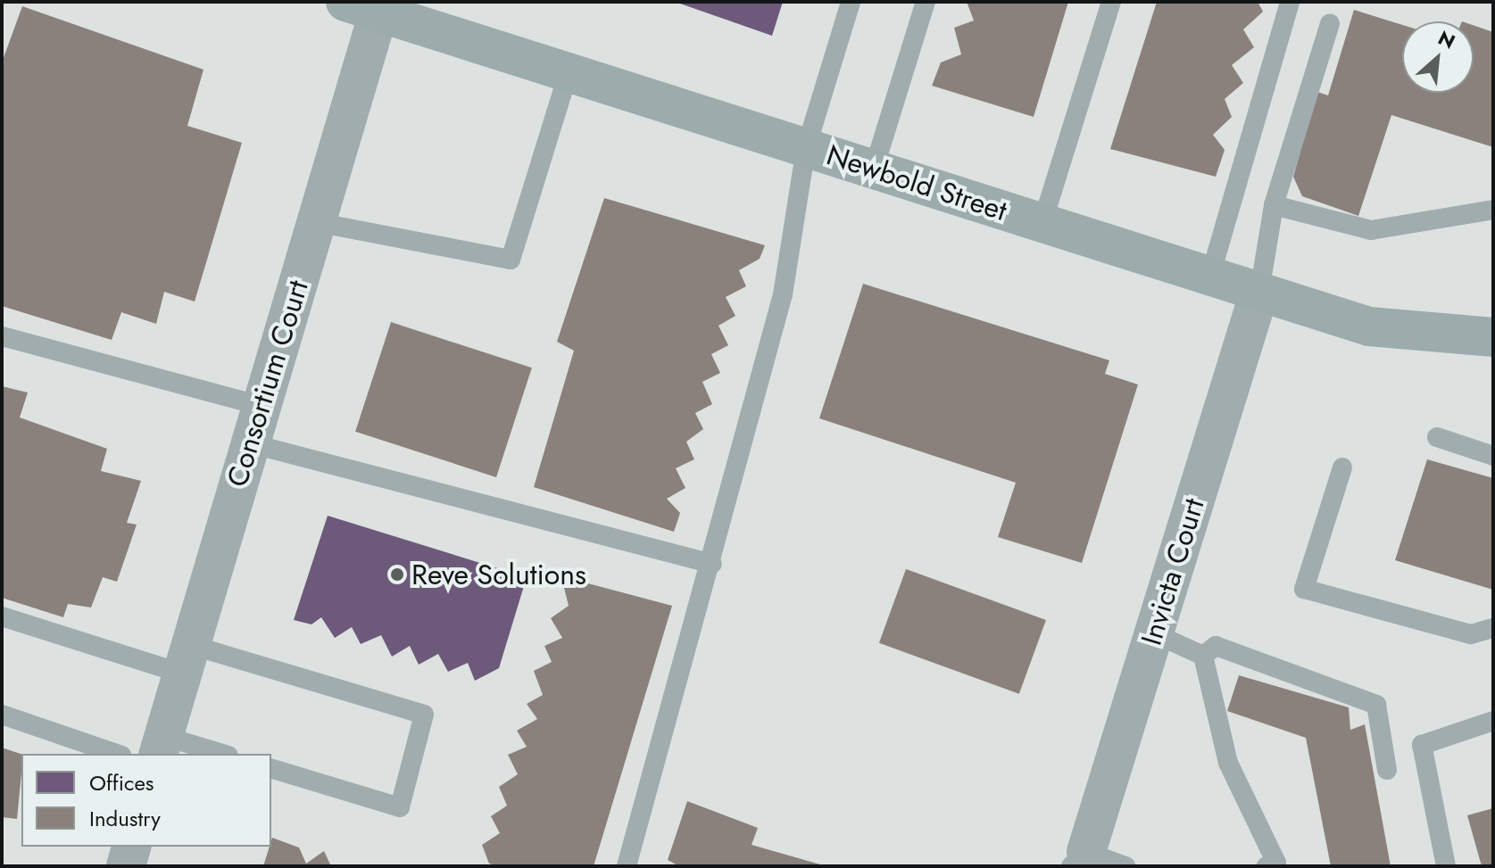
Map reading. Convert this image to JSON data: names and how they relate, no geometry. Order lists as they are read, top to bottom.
{
  "streets": {
    "street": ["Newbold Street", "Consortium Court", "Invicta Court"]
  },
  "crossings": [
    ["Newbold Street", "Consortium Court"],
    ["Newbold Street", "Invicta Court"]
  ],
  "places": ["Reve Solutions"],
  "legend": ["Offices", "Industry"],
  "north": "top right"
}
